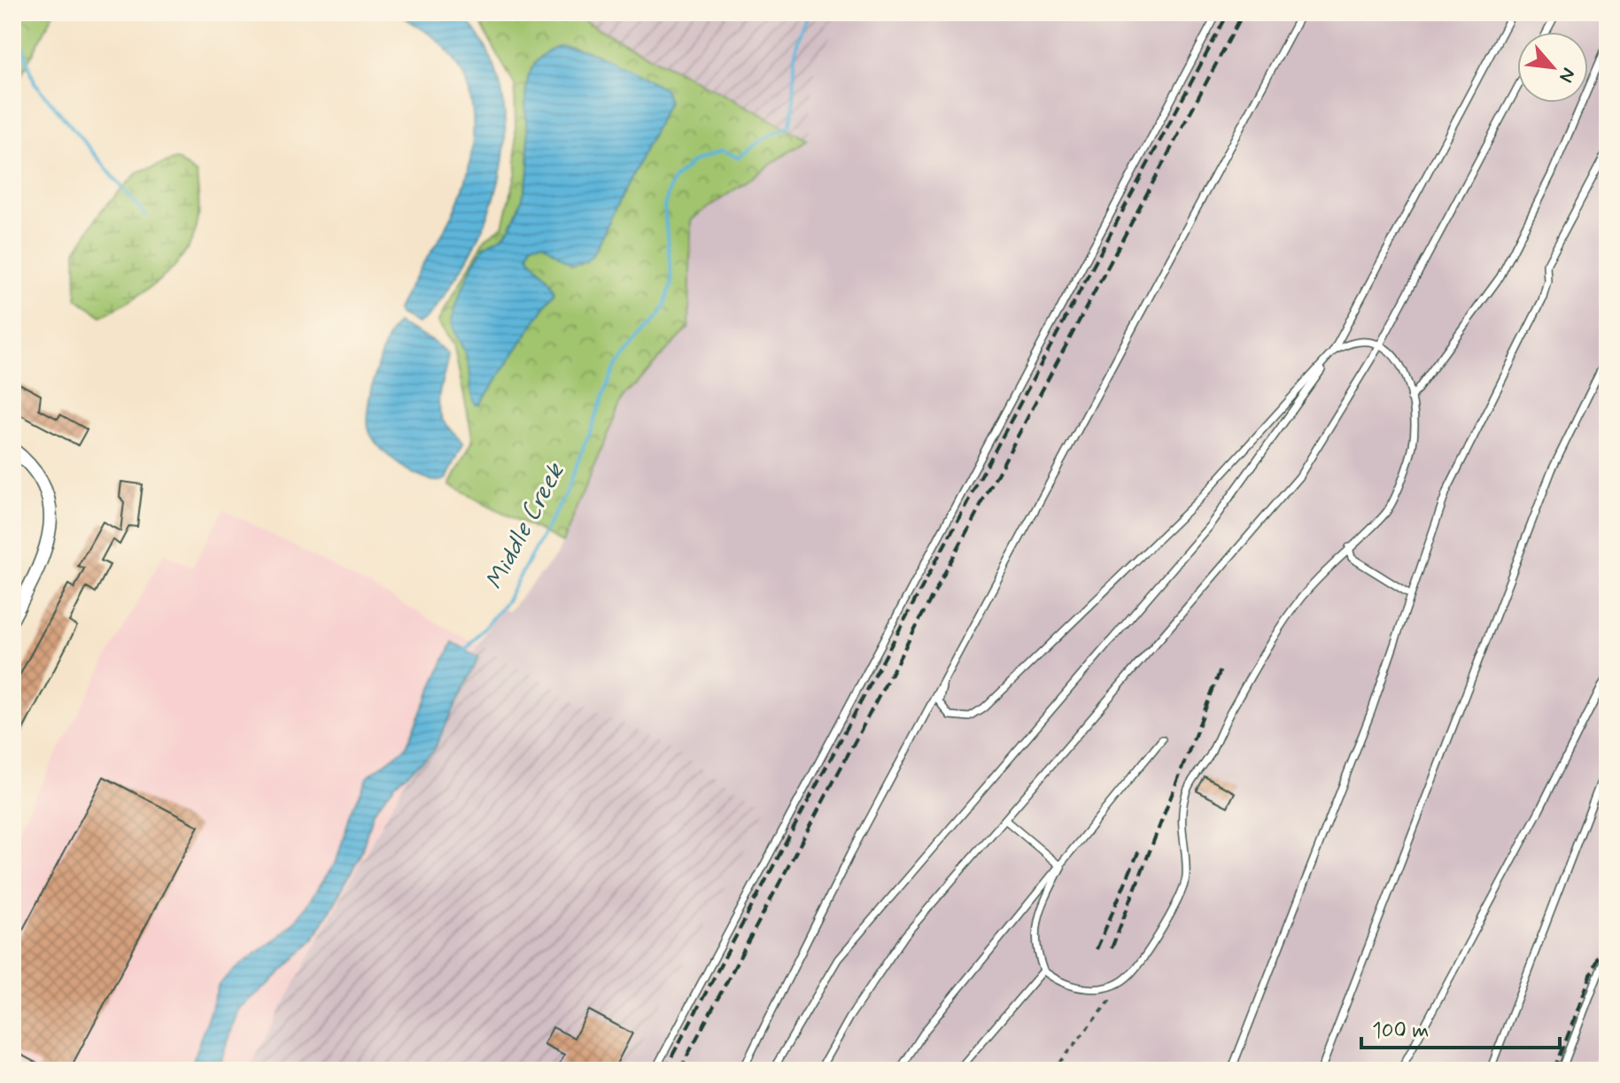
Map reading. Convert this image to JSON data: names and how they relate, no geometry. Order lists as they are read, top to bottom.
{
  "water": ["Middle Creek"],
  "scale_bar": "100 m",
  "north": "bottom right"
}
